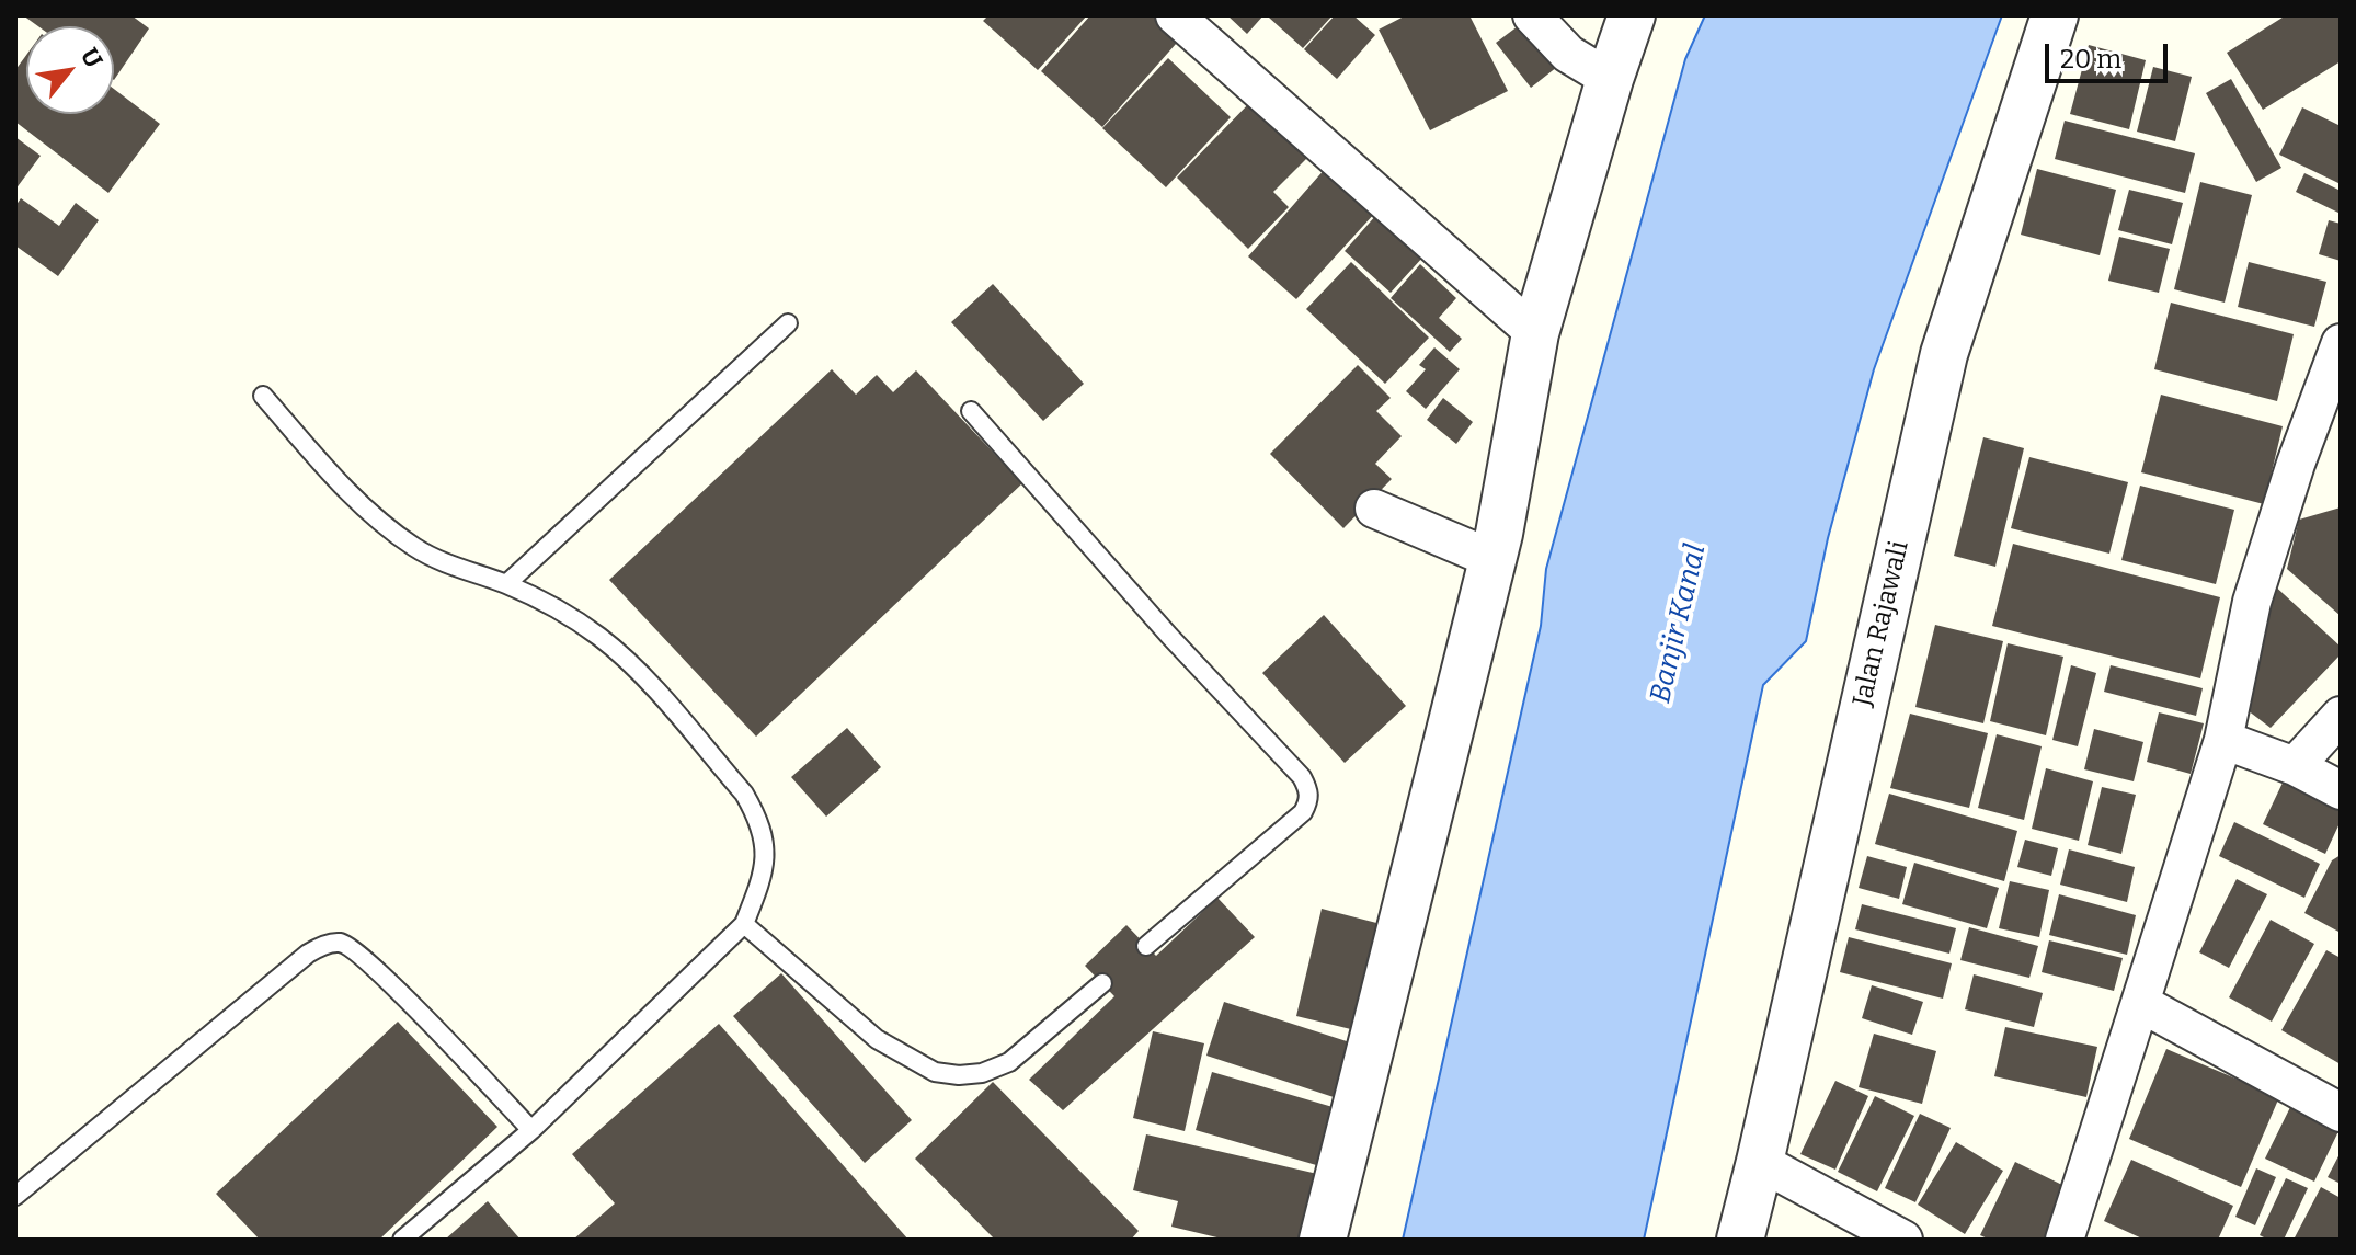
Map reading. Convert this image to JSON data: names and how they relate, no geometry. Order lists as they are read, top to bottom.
{
  "streets": {
    "street": ["Jalan Rajawali"]
  },
  "water": ["Banjir Kanal"],
  "scale_bar": "20 m",
  "north": "top right"
}
